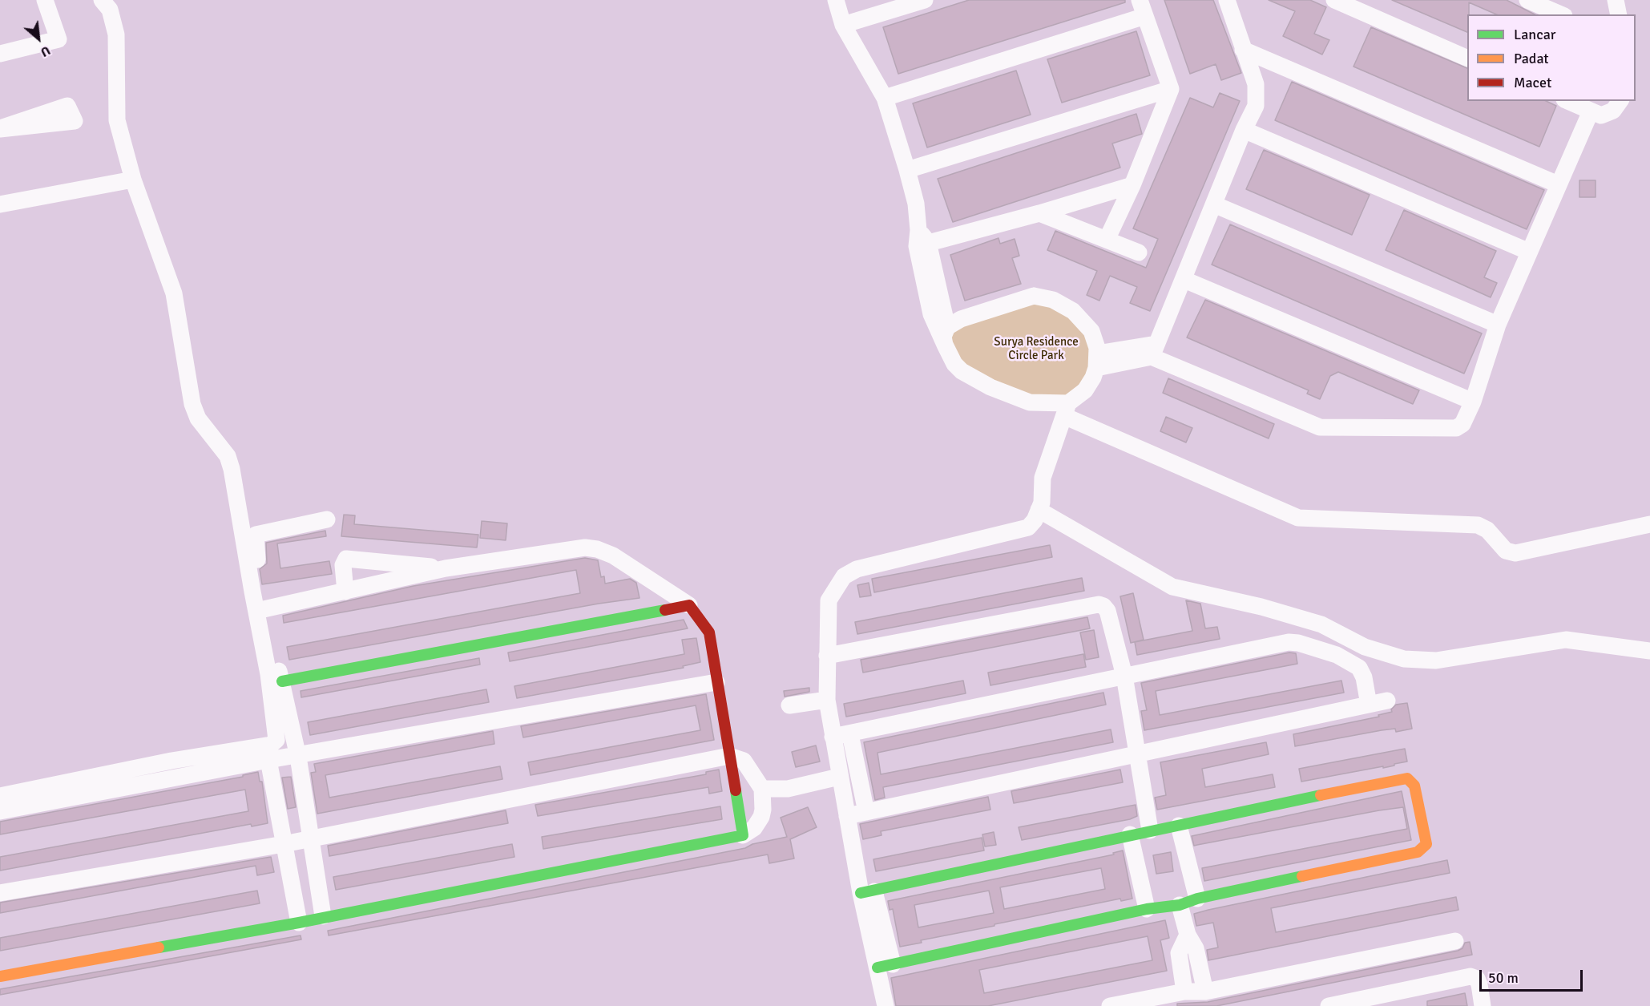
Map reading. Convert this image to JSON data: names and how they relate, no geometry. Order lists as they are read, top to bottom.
{
  "parks": ["Surya Residence Circle Park"],
  "legend": ["Lancar", "Padat", "Macet"],
  "scale_bar": "50 m",
  "north": "bottom right"
}
